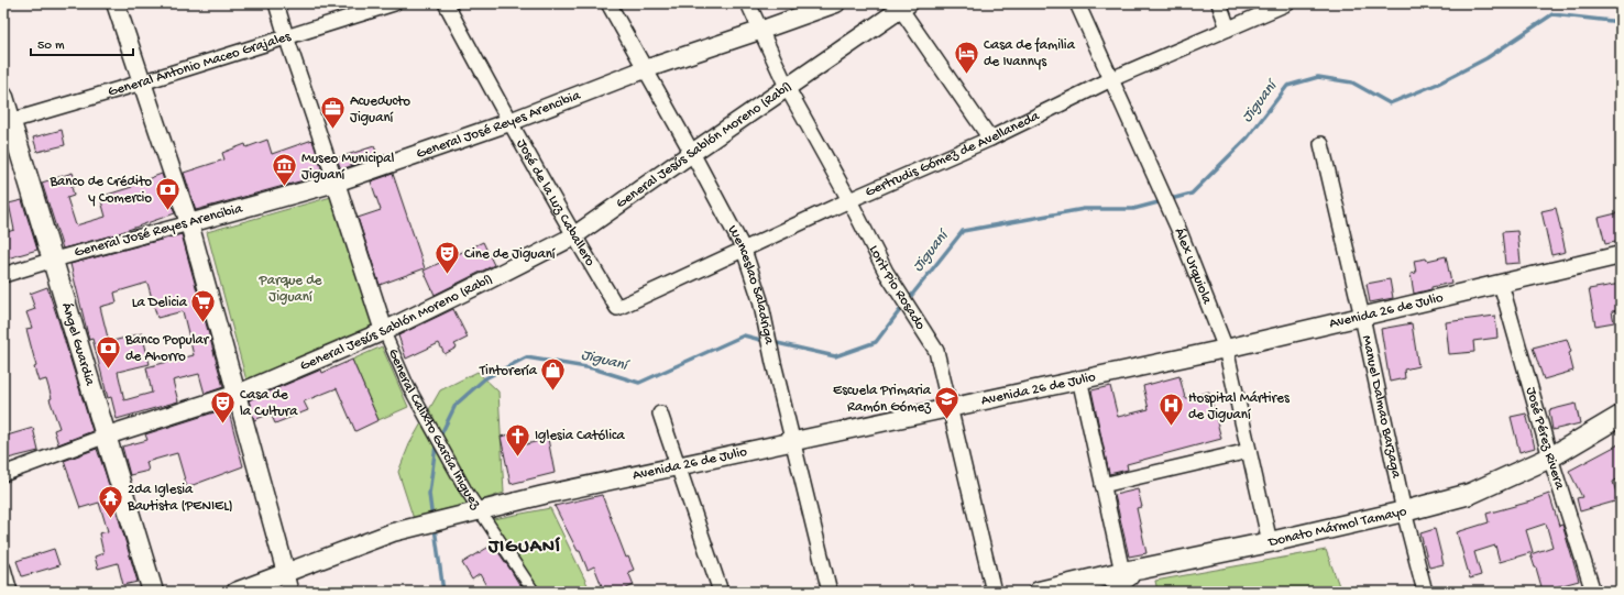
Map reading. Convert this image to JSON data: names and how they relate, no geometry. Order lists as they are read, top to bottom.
{
  "streets": {
    "main road": ["Ángel Guardia", "Donato Mármol Tamayo"],
    "street": [
      "General Antonio Maceo Grajales",
      "General José Reyes Arencibia",
      "General Jesús Sablón Moreno (Rabí)",
      "Gertrudis Gómez de Avellaneda",
      "José de la Luz Caballero",
      "Álex Urquiola",
      "Wenceslao Saladriga",
      "Lorit Pio Rosado",
      "Avenida 26 de Julio",
      "Manuel Dalmao Barzaga",
      "General Calixto García Íñiguez",
      "José Pérez Rivera"
    ]
  },
  "crossings": [
    ["General Antonio Maceo Grajales", "Ángel Guardia"],
    ["General Antonio Maceo Grajales", "General Calixto García Íñiguez"],
    ["General José Reyes Arencibia", "José de la Luz Caballero"],
    ["General José Reyes Arencibia", "Wenceslao Saladriga"],
    ["General José Reyes Arencibia", "Lorit Pio Rosado"],
    ["General José Reyes Arencibia", "Ángel Guardia"],
    ["General José Reyes Arencibia", "General Calixto García Íñiguez"],
    ["General Jesús Sablón Moreno (Rabí)", "José de la Luz Caballero"],
    ["General Jesús Sablón Moreno (Rabí)", "Wenceslao Saladriga"],
    ["General Jesús Sablón Moreno (Rabí)", "Lorit Pio Rosado"],
    ["General Jesús Sablón Moreno (Rabí)", "Ángel Guardia"],
    ["General Jesús Sablón Moreno (Rabí)", "General Calixto García Íñiguez"],
    ["Gertrudis Gómez de Avellaneda", "José de la Luz Caballero"],
    ["Gertrudis Gómez de Avellaneda", "Álex Urquiola"],
    ["Gertrudis Gómez de Avellaneda", "Wenceslao Saladriga"],
    ["Gertrudis Gómez de Avellaneda", "Lorit Pio Rosado"],
    ["Álex Urquiola", "Avenida 26 de Julio"],
    ["Álex Urquiola", "Donato Mármol Tamayo"],
    ["Wenceslao Saladriga", "Avenida 26 de Julio"],
    ["Lorit Pio Rosado", "Avenida 26 de Julio"],
    ["Avenida 26 de Julio", "Manuel Dalmao Barzaga"],
    ["Avenida 26 de Julio", "General Calixto García Íñiguez"],
    ["Avenida 26 de Julio", "José Pérez Rivera"],
    ["Manuel Dalmao Barzaga", "Donato Mármol Tamayo"],
    ["José Pérez Rivera", "Donato Mármol Tamayo"]
  ],
  "districts": ["JIGUANÍ"],
  "water": ["Jiguaní"],
  "parks": ["Parque de Jiguaní"],
  "places": {
    "hotel": ["Casa de familia de Ivannys"],
    "office": ["Acueducto Jiguaní"],
    "museum": ["Museo Municipal Jiguaní"],
    "bank": ["Banco de Crédito y Comercio", "Banco Popular de Ahorro"],
    "theatre": ["Cine de Jiguaní", "Casa de la Cultura"],
    "supermarket": ["La Delicia"],
    "shop": ["Tintorería"],
    "school or university": ["Escuela Primaria Ramón Gómez"],
    "hospital": ["Hospital Mártires de Jiguaní"],
    "church": ["Iglesia Católica"],
    "temple": ["2da Iglesia Bautista (PENIEL)"]
  },
  "scale_bar": "50 m"
}
